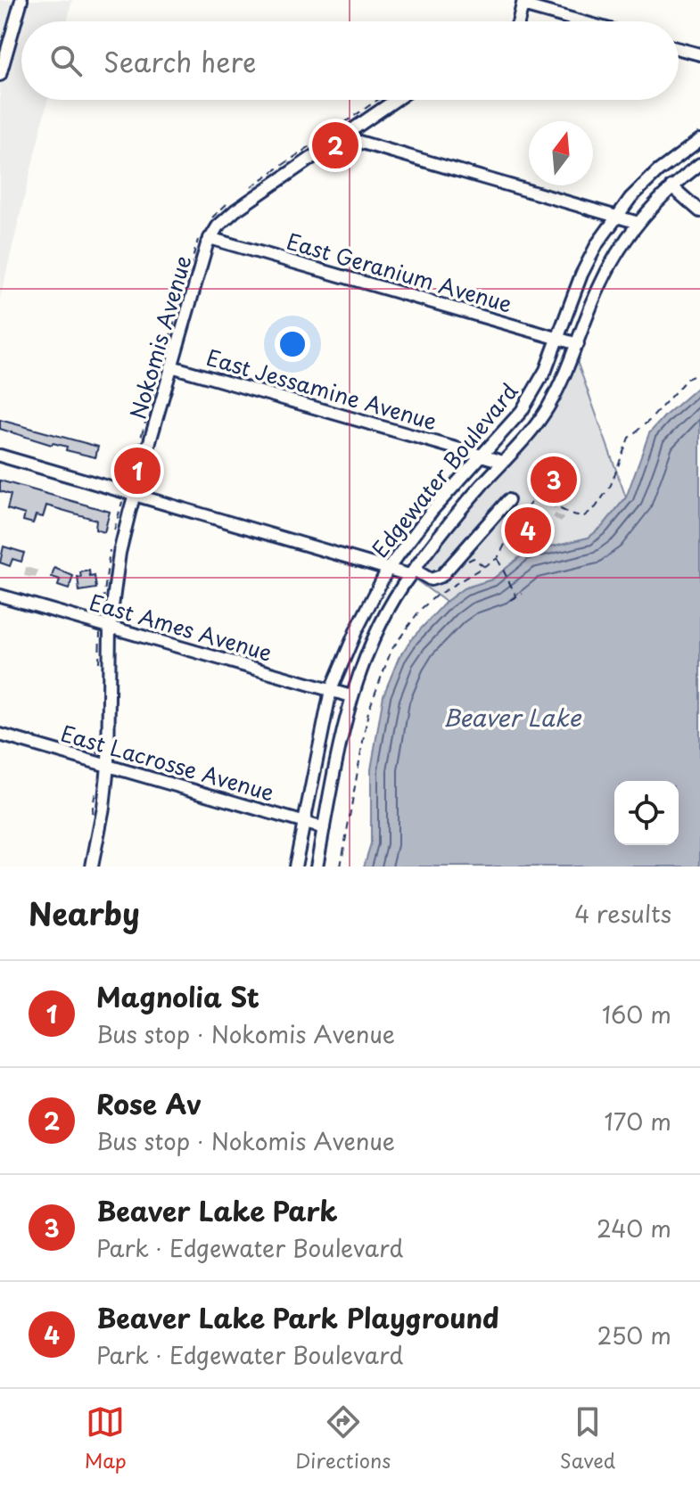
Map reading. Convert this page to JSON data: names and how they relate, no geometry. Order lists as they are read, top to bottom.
{
  "streets": {
    "street": [
      "East Geranium Avenue",
      "Nokomis Avenue",
      "East Jessamine Avenue",
      "Edgewater Boulevard",
      "East Ames Avenue",
      "East Lacrosse Avenue"
    ]
  },
  "crossings": [
    ["East Geranium Avenue", "Nokomis Avenue"],
    ["East Geranium Avenue", "Edgewater Boulevard"],
    ["Nokomis Avenue", "East Jessamine Avenue"],
    ["Nokomis Avenue", "East Ames Avenue"],
    ["Nokomis Avenue", "East Lacrosse Avenue"],
    ["East Jessamine Avenue", "Edgewater Boulevard"],
    ["Edgewater Boulevard", "East Ames Avenue"],
    ["Edgewater Boulevard", "East Lacrosse Avenue"]
  ],
  "water": ["Beaver Lake"],
  "north": "top",
  "page": {
    "search": "Search here",
    "pins": [
      "2",
      "1",
      "3",
      "4"
    ],
    "heading": ["Nearby", "4 results"],
    "list": [
      {
        "mark": "1",
        "name": "Magnolia St",
        "note": "Bus stop · Nokomis Avenue",
        "value": "160 m"
      },
      {
        "mark": "2",
        "name": "Rose Av",
        "note": "Bus stop · Nokomis Avenue",
        "value": "170 m"
      },
      {
        "mark": "3",
        "name": "Beaver Lake Park",
        "note": "Park · Edgewater Boulevard",
        "value": "240 m"
      },
      {
        "mark": "4",
        "name": "Beaver Lake Park Playground",
        "note": "Park · Edgewater Boulevard",
        "value": "250 m"
      }
    ],
    "nav": ["Map", "Directions", "Saved"]
  }
}
